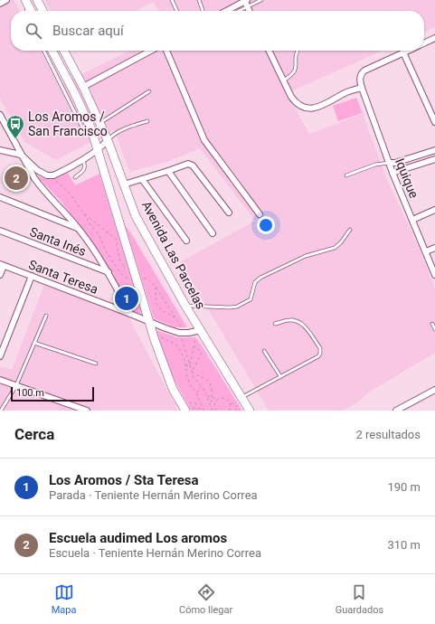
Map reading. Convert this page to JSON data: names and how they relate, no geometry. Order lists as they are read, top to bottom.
{
  "streets": {
    "street": [
      "Iquique",
      "Santa Inés",
      "Avenida Las Parcelas",
      "Santa Teresa"
    ]
  },
  "crossings": [
    ["Avenida Las Parcelas", "Santa Teresa"]
  ],
  "places": {
    "bus stop": ["Los Aromos / San Francisco"]
  },
  "scale_bar": "100 m",
  "page": {
    "search": "Buscar aquí",
    "pins": ["2", "1"],
    "scale": "100 m",
    "heading": ["Cerca", "2 resultados"],
    "list": [
      {
        "mark": "1",
        "name": "Los Aromos / Sta Teresa",
        "note": "Parada · Teniente Hernán Merino Correa",
        "value": "190 m"
      },
      {
        "mark": "2",
        "name": "Escuela audimed Los aromos",
        "note": "Escuela · Teniente Hernán Merino Correa",
        "value": "310 m"
      }
    ],
    "nav": ["Mapa", "Cómo llegar", "Guardados"]
  }
}
